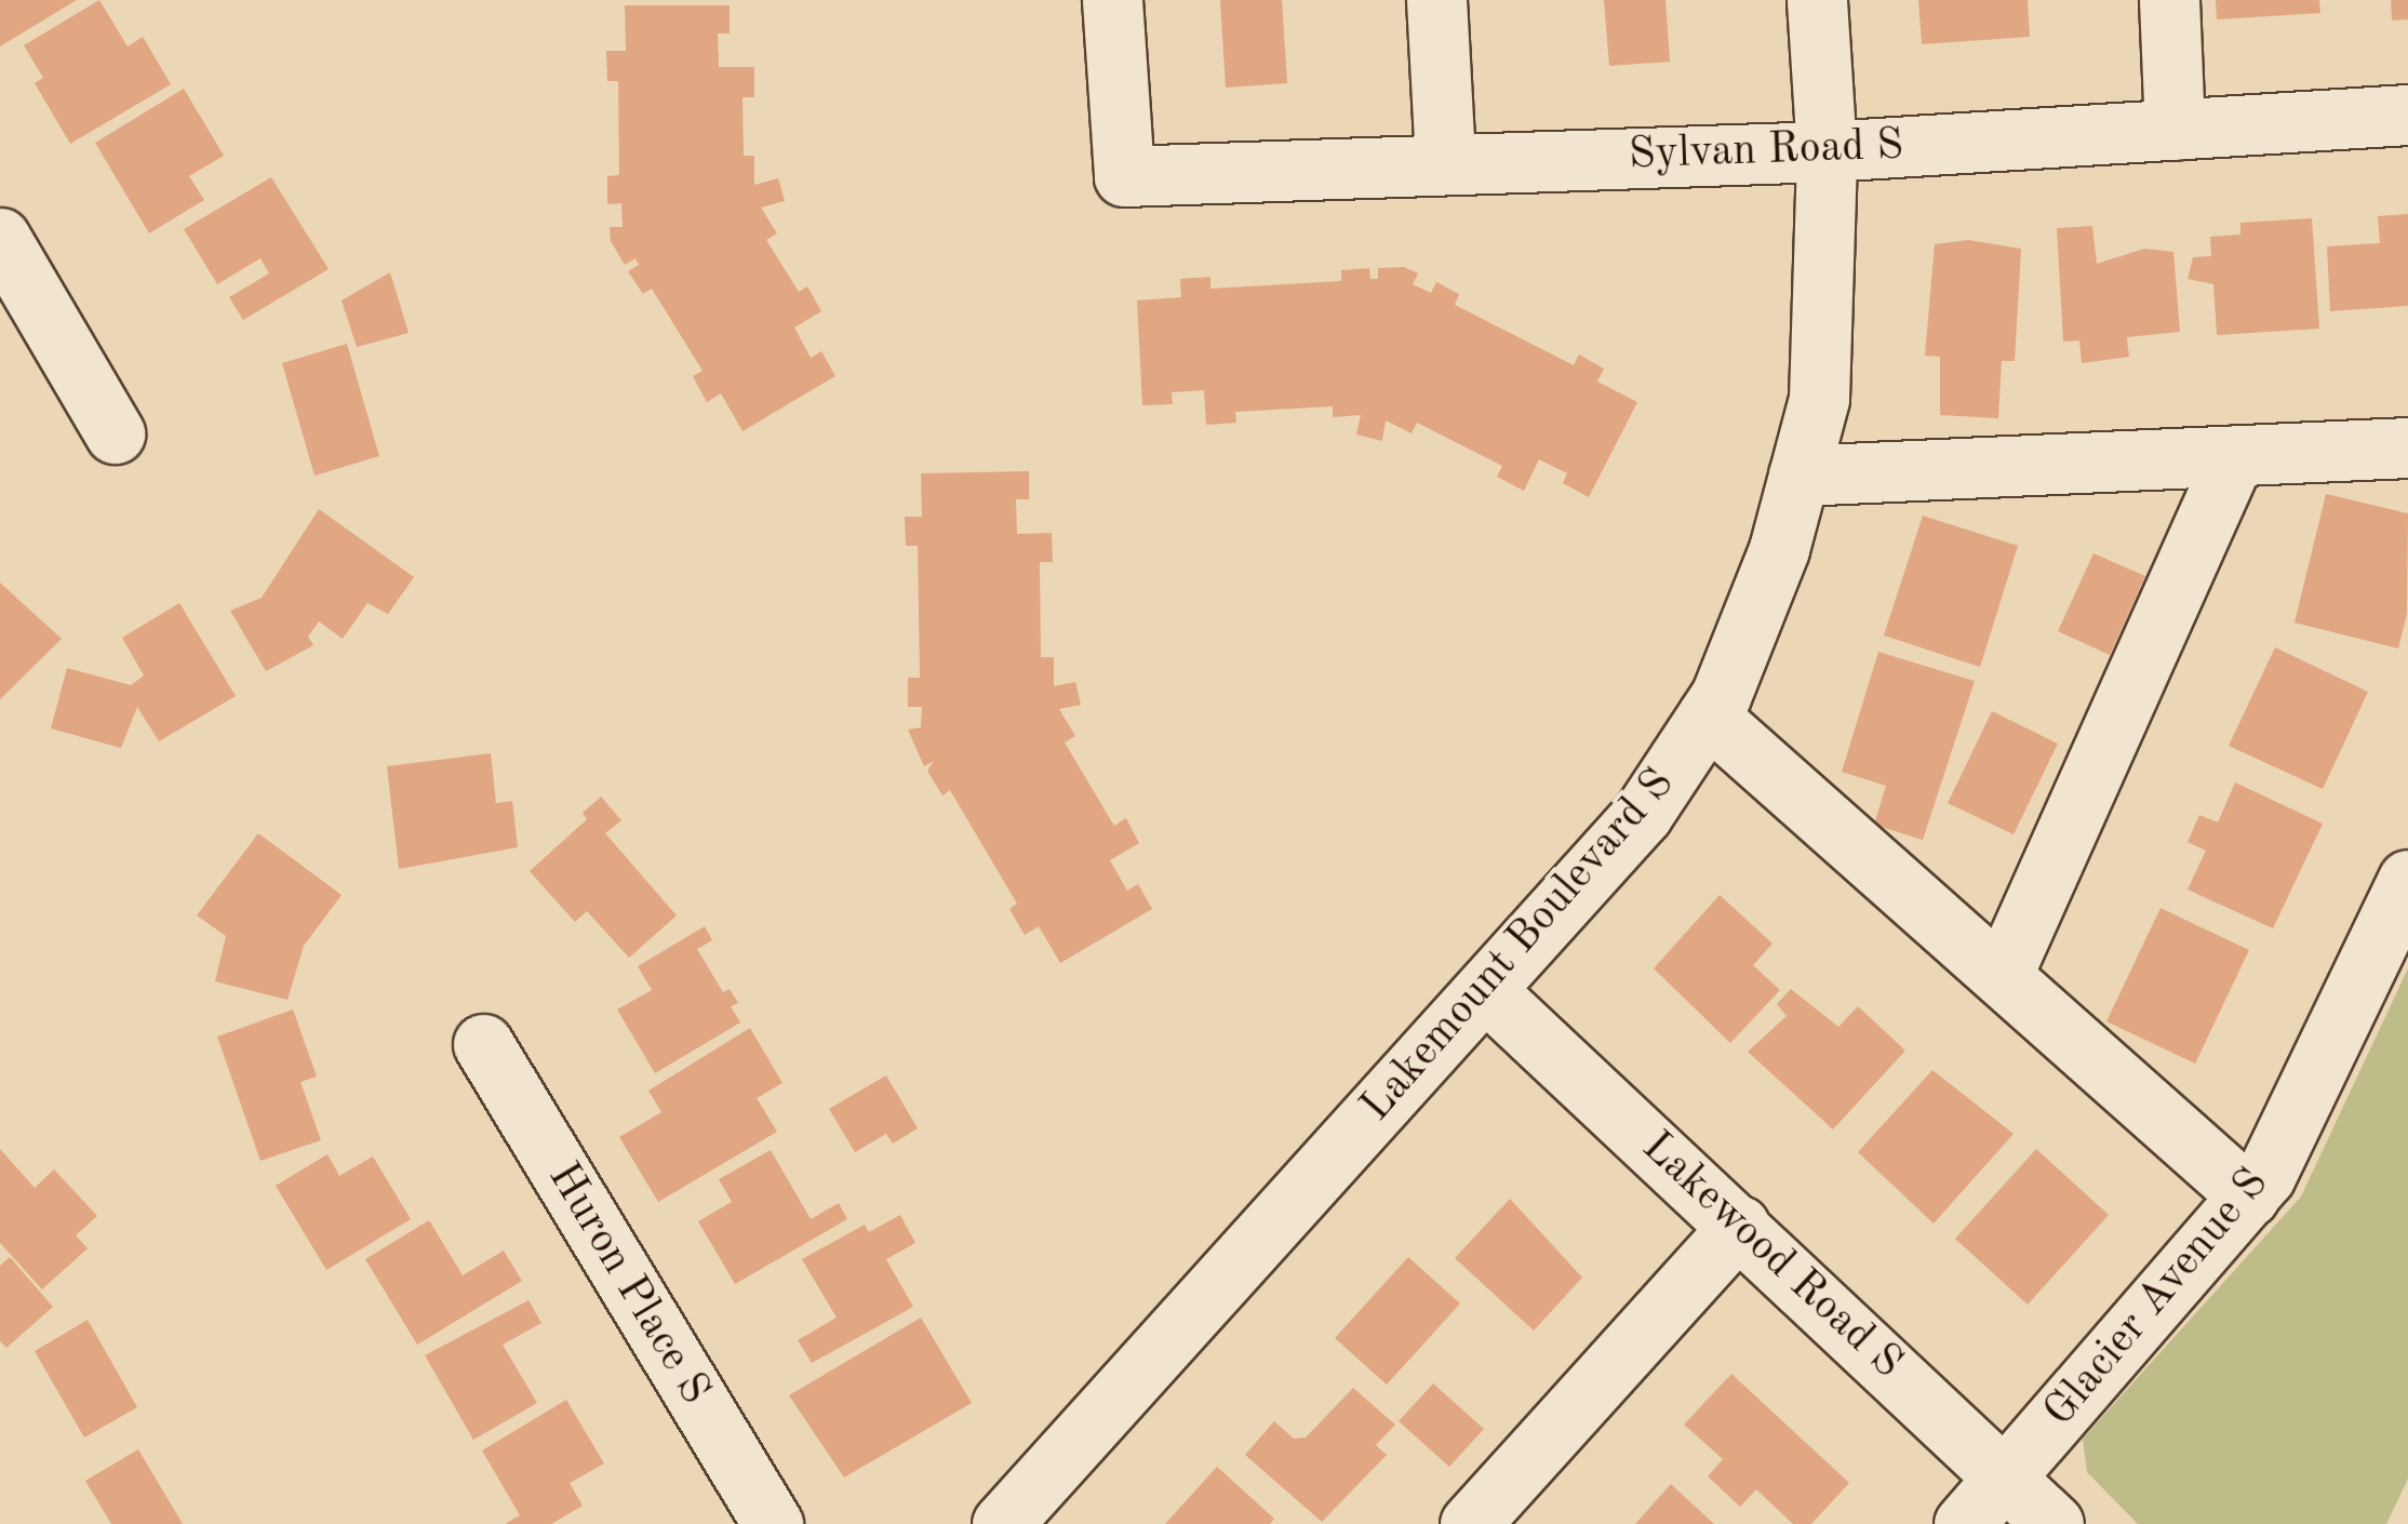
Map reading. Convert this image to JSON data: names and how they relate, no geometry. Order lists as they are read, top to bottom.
{
  "streets": {
    "street": [
      "Sylvan Road S",
      "Lakemount Boulevard S",
      "Lakewood Road S",
      "Huron Place S",
      "Glacier Avenue S"
    ]
  },
  "crossings": [
    ["Sylvan Road S", "Lakemount Boulevard S"],
    ["Lakemount Boulevard S", "Lakewood Road S"],
    ["Lakewood Road S", "Glacier Avenue S"]
  ]
}
